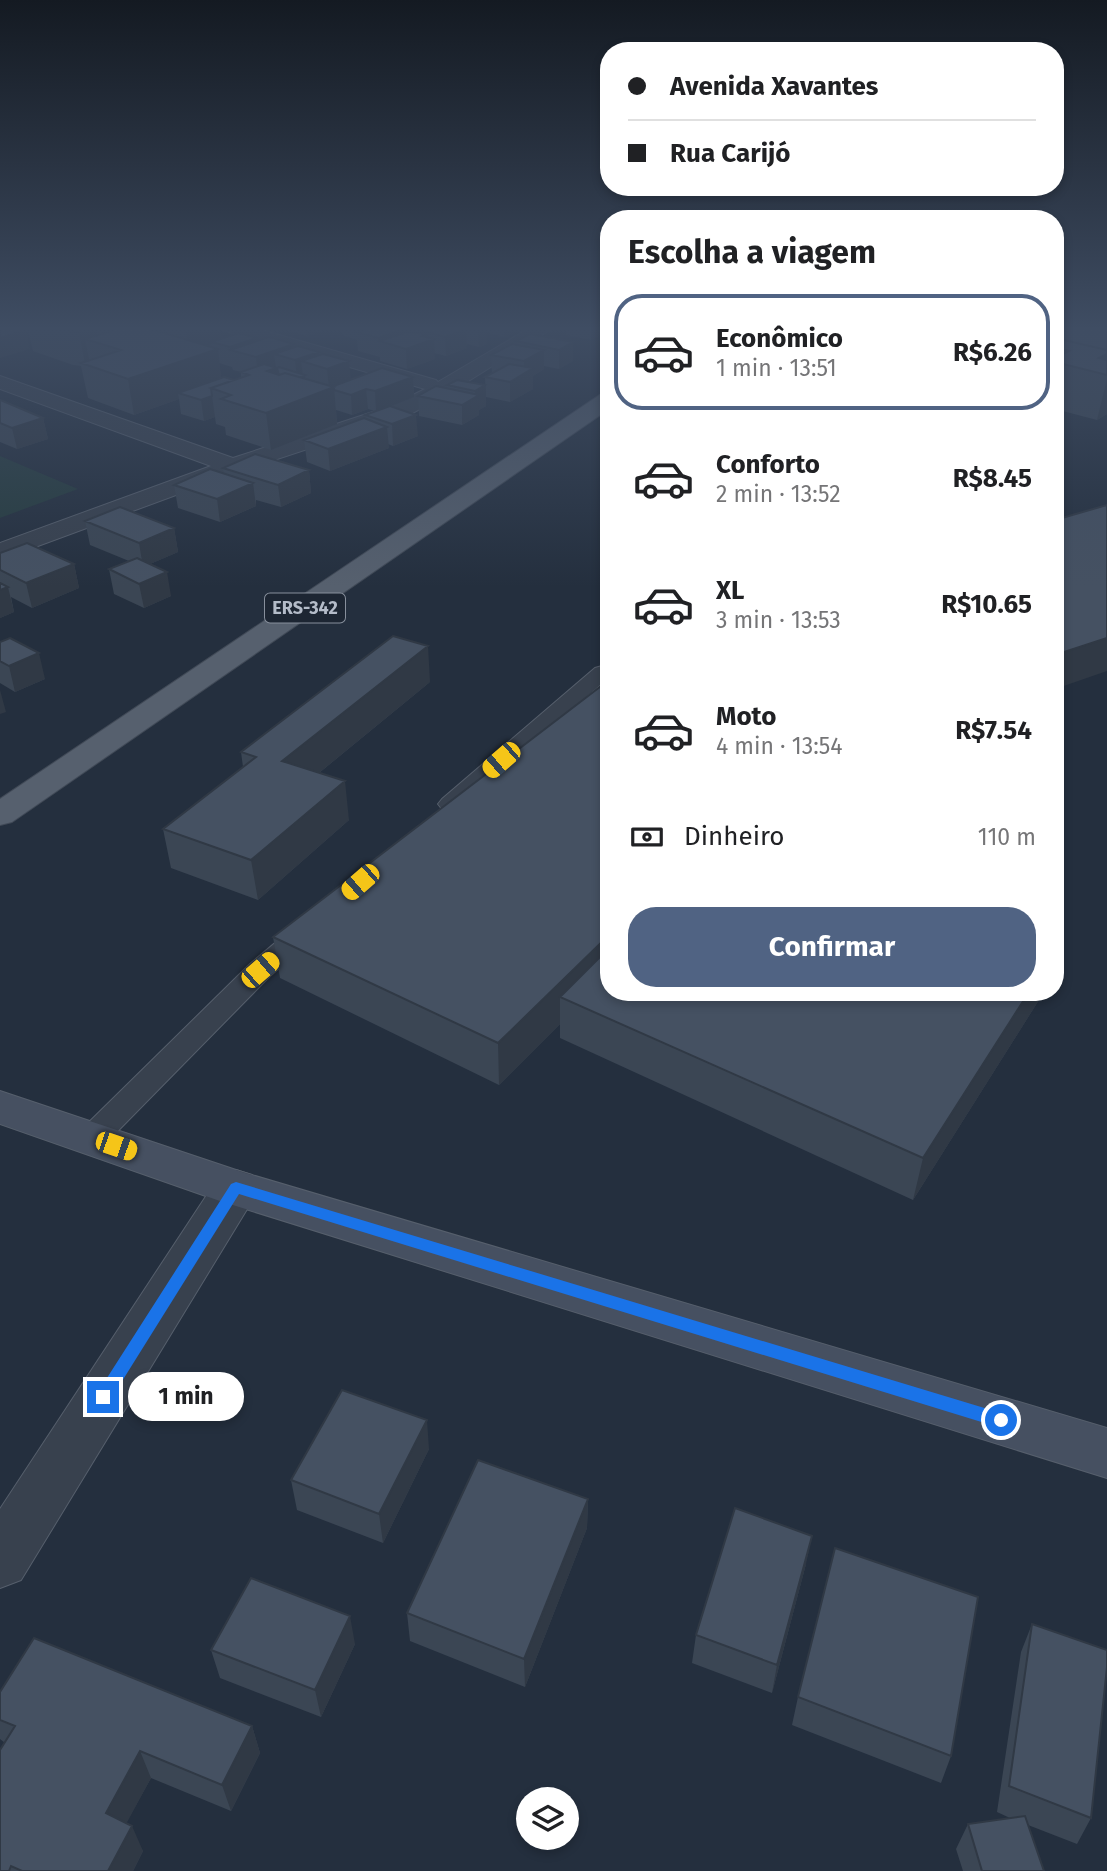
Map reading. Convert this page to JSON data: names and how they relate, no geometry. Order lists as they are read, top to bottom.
{
  "streets": {
    "main road": ["ERS-342"]
  },
  "page": {
    "banner": ["Avenida Xavantes", "Rua Carijó"],
    "heading": "Escolha a viagem",
    "list": [
      {
        "name": "Econômico",
        "note": "1 min · 13:51",
        "value": "R$6.26"
      },
      {
        "name": "Conforto",
        "note": "2 min · 13:52",
        "value": "R$8.45"
      },
      {
        "name": "XL",
        "note": "3 min · 13:53",
        "value": "R$10.65"
      },
      {
        "name": "Moto",
        "note": "4 min · 13:54",
        "value": "R$7.54"
      }
    ],
    "pay": ["Dinheiro", "110 m"],
    "buttons": "Confirmar",
    "bubble": "1 min"
  }
}
